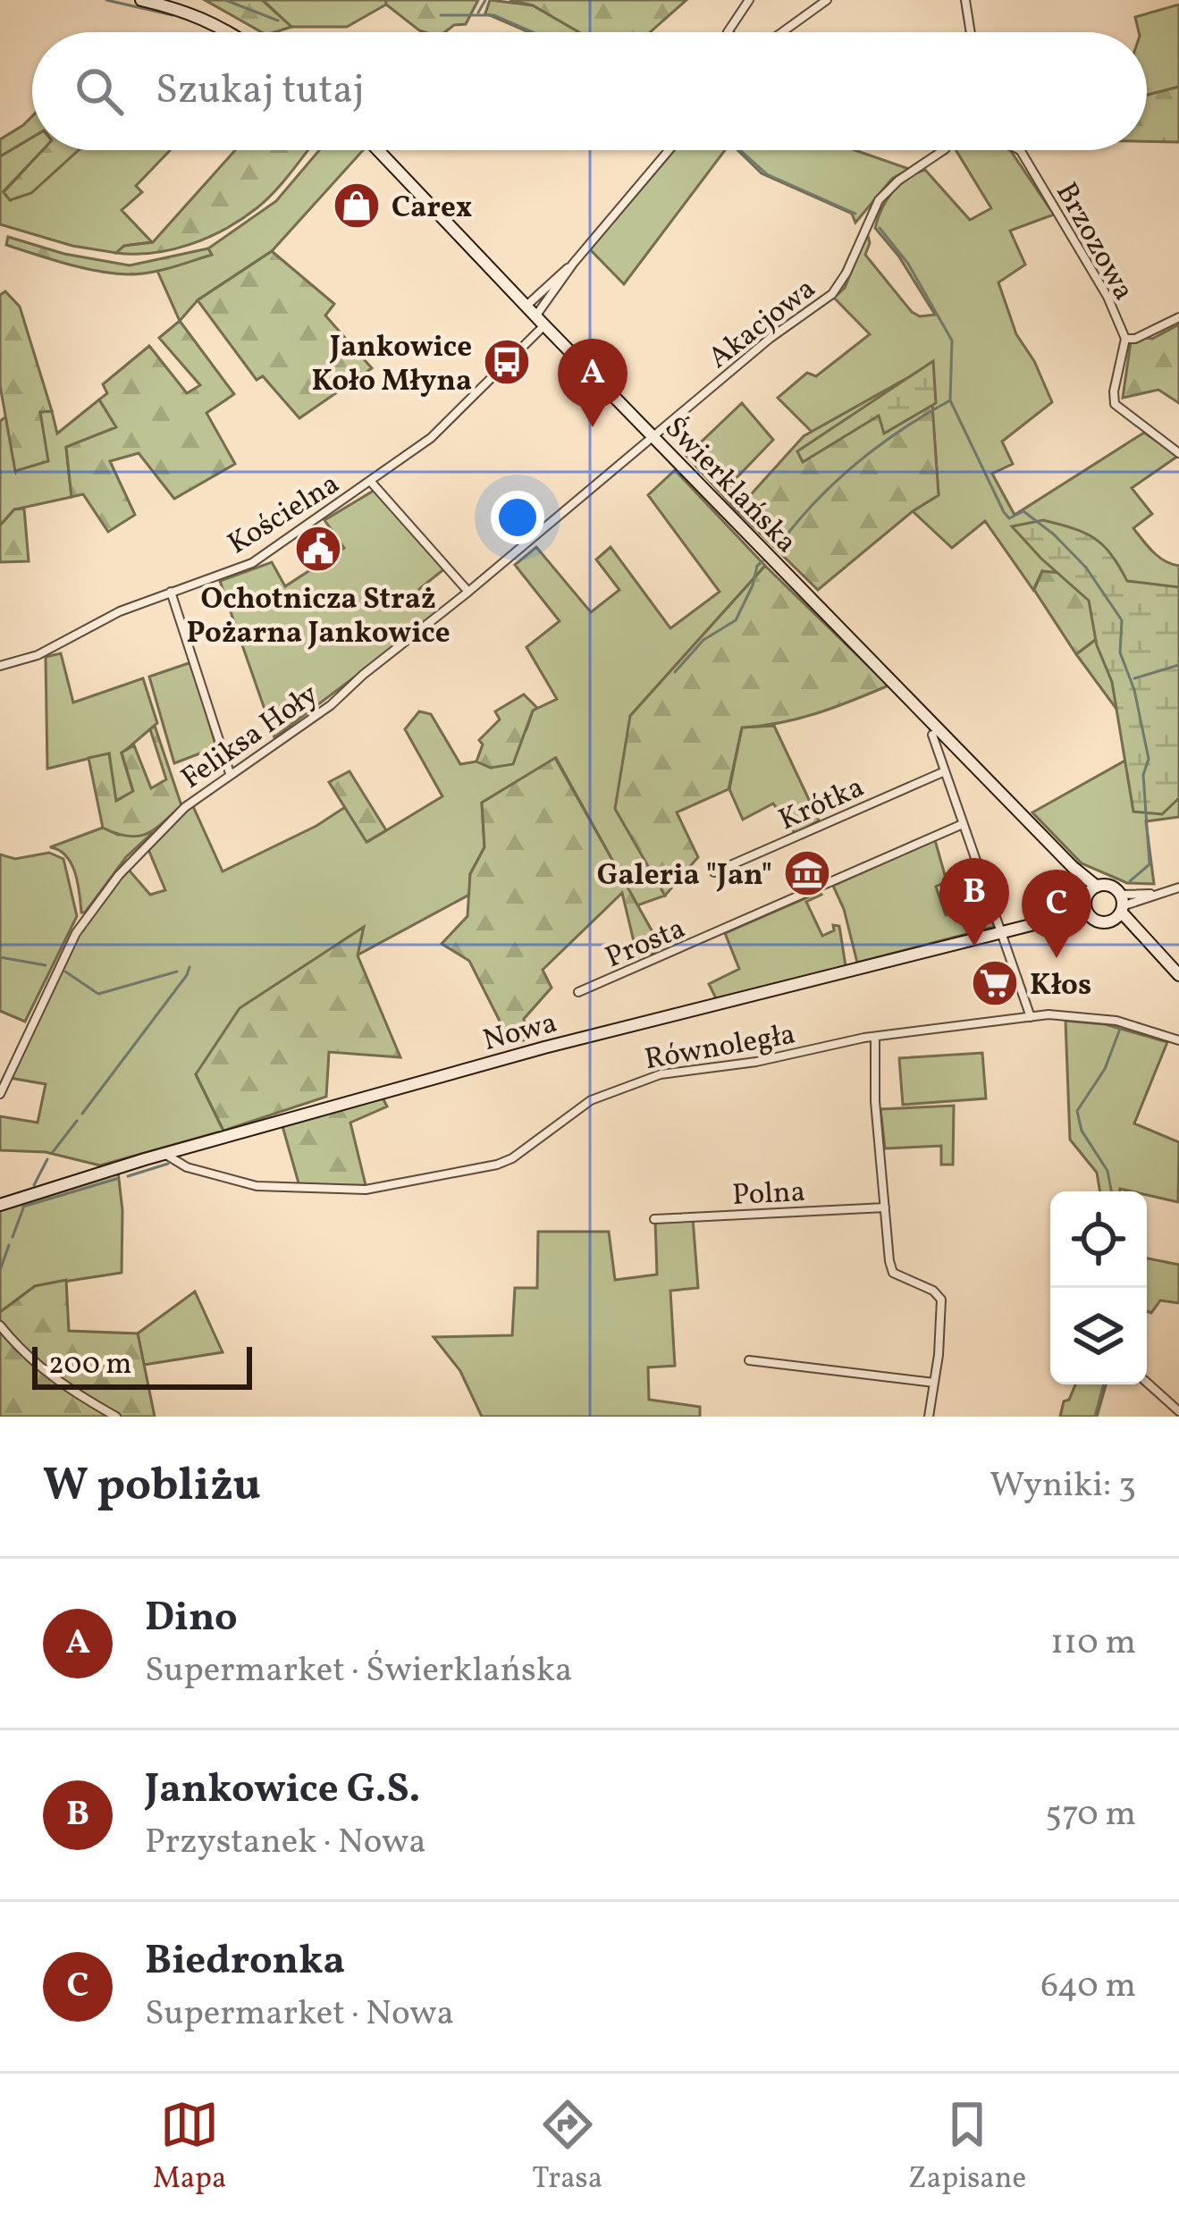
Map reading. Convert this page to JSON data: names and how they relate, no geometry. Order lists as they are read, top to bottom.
{
  "streets": {
    "main road": ["Świerklańska", "Nowa"],
    "street": [
      "Brzozowa",
      "Akacjowa",
      "Kościelna",
      "Feliksa Hoły",
      "Krótka",
      "Prosta",
      "Równoległa",
      "Polna"
    ]
  },
  "crossings": [
    ["Akacjowa", "Świerklańska"],
    ["Akacjowa", "Feliksa Hoły"],
    ["Świerklańska", "Kościelna"],
    ["Świerklańska", "Feliksa Hoły"],
    ["Świerklańska", "Nowa"],
    ["Nowa", "Równoległa"]
  ],
  "places": {
    "shop": ["Carex"],
    "bus stop": ["Jankowice Koło Młyna"],
    "public building": ["Ochotnicza Straż Pożarna Jankowice"],
    "museum": ["Galeria \"Jan\""],
    "supermarket": ["Kłos"]
  },
  "scale_bar": "200 m",
  "page": {
    "search": "Szukaj tutaj",
    "pins": ["A", "B", "C"],
    "scale": "200 m",
    "heading": ["W pobliżu", "Wyniki: 3"],
    "list": [
      {
        "mark": "A",
        "name": "Dino",
        "note": "Supermarket · Świerklańska",
        "value": "110 m"
      },
      {
        "mark": "B",
        "name": "Jankowice G.S.",
        "note": "Przystanek · Nowa",
        "value": "570 m"
      },
      {
        "mark": "C",
        "name": "Biedronka",
        "note": "Supermarket · Nowa",
        "value": "640 m"
      }
    ],
    "nav": ["Mapa", "Trasa", "Zapisane"]
  }
}
